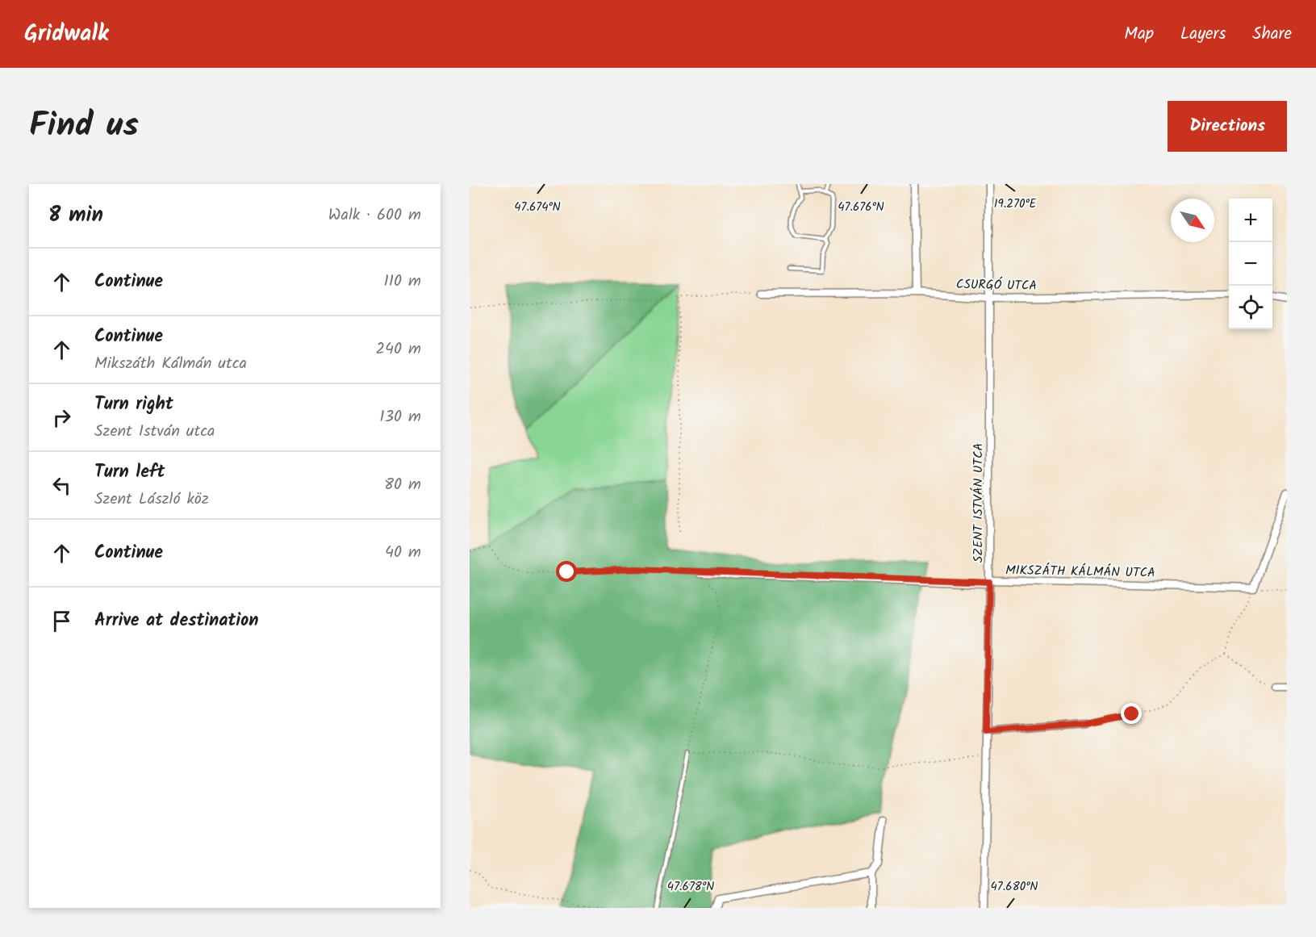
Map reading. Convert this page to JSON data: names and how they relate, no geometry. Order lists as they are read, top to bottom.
{
  "streets": {
    "street": ["CSURGÓ UTCA", "SZENT ISTVÁN UTCA", "MIKSZÁTH KÁLMÁN UTCA"]
  },
  "crossings": [
    ["CSURGÓ UTCA", "SZENT ISTVÁN UTCA"],
    ["SZENT ISTVÁN UTCA", "MIKSZÁTH KÁLMÁN UTCA"]
  ],
  "north": "bottom right",
  "page": {
    "header": "Gridwalk",
    "nav": ["Map", "Layers", "Share"],
    "title": "Find us",
    "buttons": "Directions",
    "heading": ["8 min", "Walk · 600 m"],
    "map_buttons": ["+", "−"],
    "list": [
      ["Continue", "110 m"],
      ["Continue", "Mikszáth Kálmán utca", "240 m"],
      ["Turn right", "Szent István utca", "130 m"],
      ["Turn left", "Szent László köz", "80 m"],
      ["Continue", "40 m"],
      "Arrive at destination"
    ]
  },
  "coordinates": [
    "19.270°E",
    "47.674°N",
    "47.676°N",
    "47.678°N",
    "47.680°N"
  ]
}
